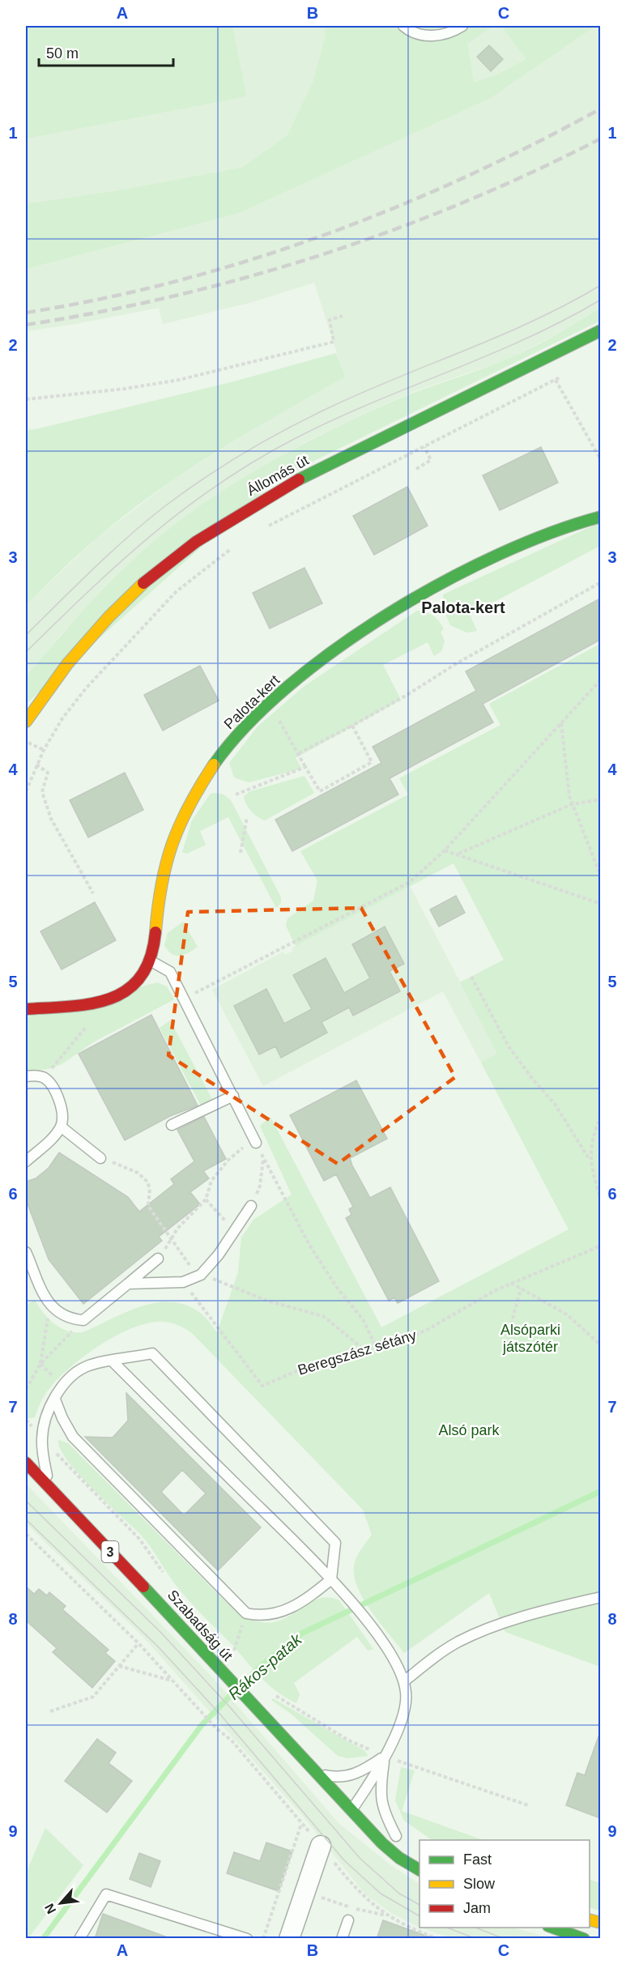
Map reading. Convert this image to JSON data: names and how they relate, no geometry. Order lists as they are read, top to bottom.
{
  "streets": {
    "main road": [
      "Állomás út",
      "Palota-kert",
      "3",
      "Szabadság út"
    ],
    "path": ["Beregszász sétány"]
  },
  "districts": ["Palota-kert"],
  "water": ["Rákos-patak"],
  "parks": ["Alsóparki játszótér", "Alsó park"],
  "legend": ["Fast", "Slow", "Jam"],
  "scale_bar": "50 m",
  "north": "bottom left",
  "grid": {
    "columns": ["A", "B", "C"],
    "rows": [
      "1",
      "2",
      "3",
      "4",
      "5",
      "6",
      "7",
      "8",
      "9"
    ]
  }
}
